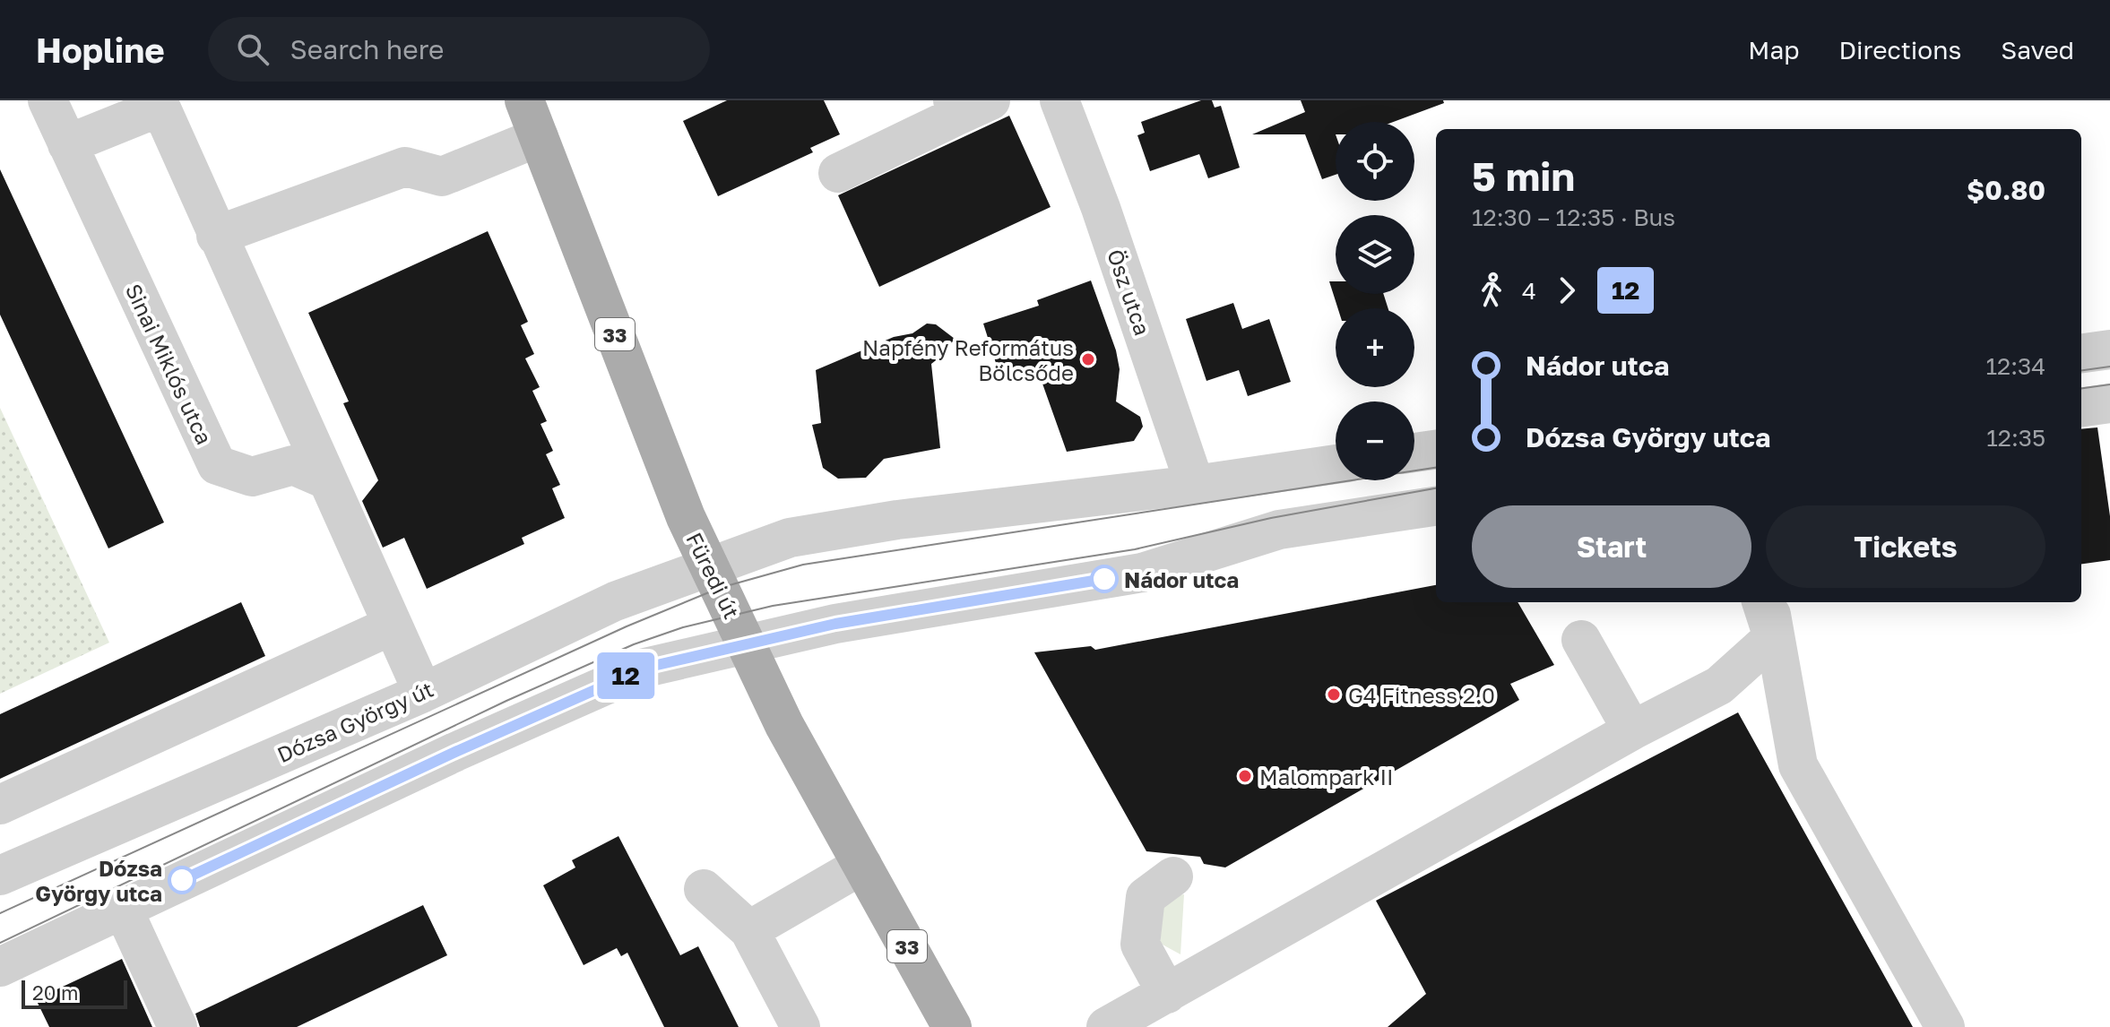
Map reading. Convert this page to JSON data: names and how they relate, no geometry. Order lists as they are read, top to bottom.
{
  "streets": {
    "main road": ["33", "Füredi út"],
    "street": ["Ösz utca", "Sinai Miklós utca", "Dózsa György út"]
  },
  "crossings": [
    ["Füredi út", "Dózsa György út"]
  ],
  "places": [
    "Napfény Református Bölcsőde",
    "Nádor utca",
    "G4 Fitness 2.0",
    "Malompark II",
    "Dózsa György utca"
  ],
  "lines": ["bus line 12"],
  "scale_bar": "20 m",
  "page": {
    "header": "Hopline",
    "search": "Search here",
    "nav": ["Map", "Directions", "Saved"],
    "on_map": "12",
    "map_buttons": ["+", "−"],
    "heading": ["5 min", "12:30 – 12:35 · Bus", "$0.80"],
    "legs": ["4", "12"],
    "list": [
      {
        "name": "Nádor utca",
        "value": "12:34"
      },
      {
        "name": "Dózsa György utca",
        "value": "12:35"
      }
    ],
    "buttons": ["Start", "Tickets"],
    "scale": "20 m"
  }
}
